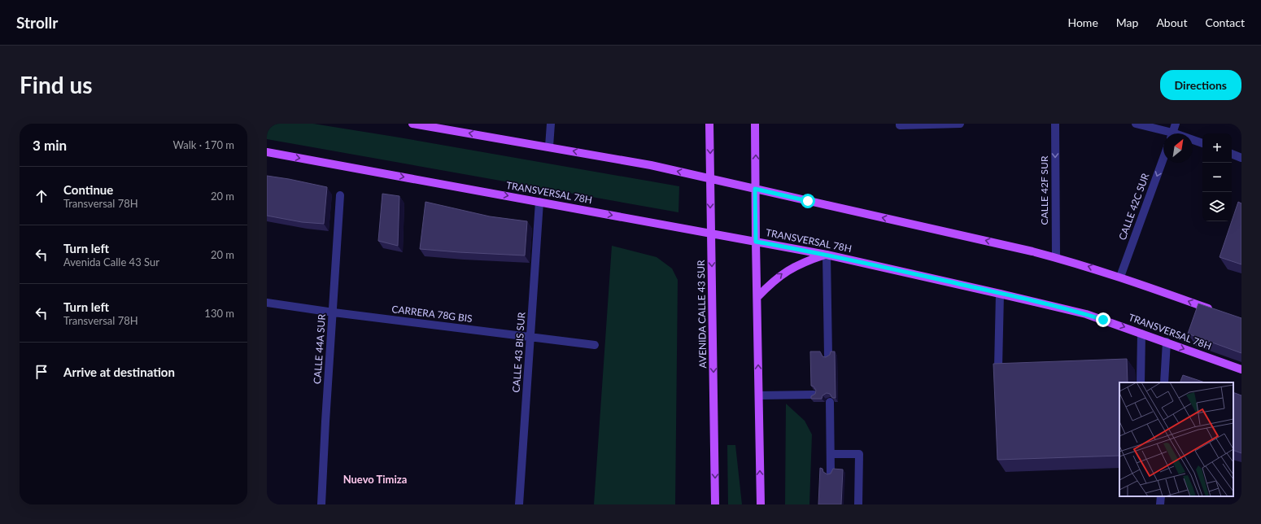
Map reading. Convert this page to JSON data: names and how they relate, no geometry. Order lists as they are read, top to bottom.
{
  "streets": {
    "main road": ["TRANSVERSAL 78H", "AVENIDA CALLE 43 SUR"],
    "street": [
      "CALLE 42F SUR",
      "CALLE 42C SUR",
      "CARRERA 78G BIS",
      "CALLE 44A SUR",
      "CALLE 43 BIS SUR"
    ]
  },
  "crossings": [
    ["TRANSVERSAL 78H", "AVENIDA CALLE 43 SUR"],
    ["TRANSVERSAL 78H", "CALLE 43 BIS SUR"],
    ["CARRERA 78G BIS", "CALLE 44A SUR"],
    ["CARRERA 78G BIS", "CALLE 43 BIS SUR"]
  ],
  "one_way": ["CALLE 42F SUR", "CALLE 42C SUR"],
  "districts": ["Nuevo Timiza"],
  "north": "top right",
  "page": {
    "header": "Strollr",
    "nav": [
      "Home",
      "Map",
      "About",
      "Contact"
    ],
    "buttons": "Directions",
    "title": "Find us",
    "heading": ["3 min", "Walk · 170 m"],
    "map_buttons": ["+", "−"],
    "list": [
      ["Continue", "Transversal 78H", "20 m"],
      ["Turn left", "Avenida Calle 43 Sur", "20 m"],
      ["Turn left", "Transversal 78H", "130 m"],
      "Arrive at destination"
    ]
  }
}
